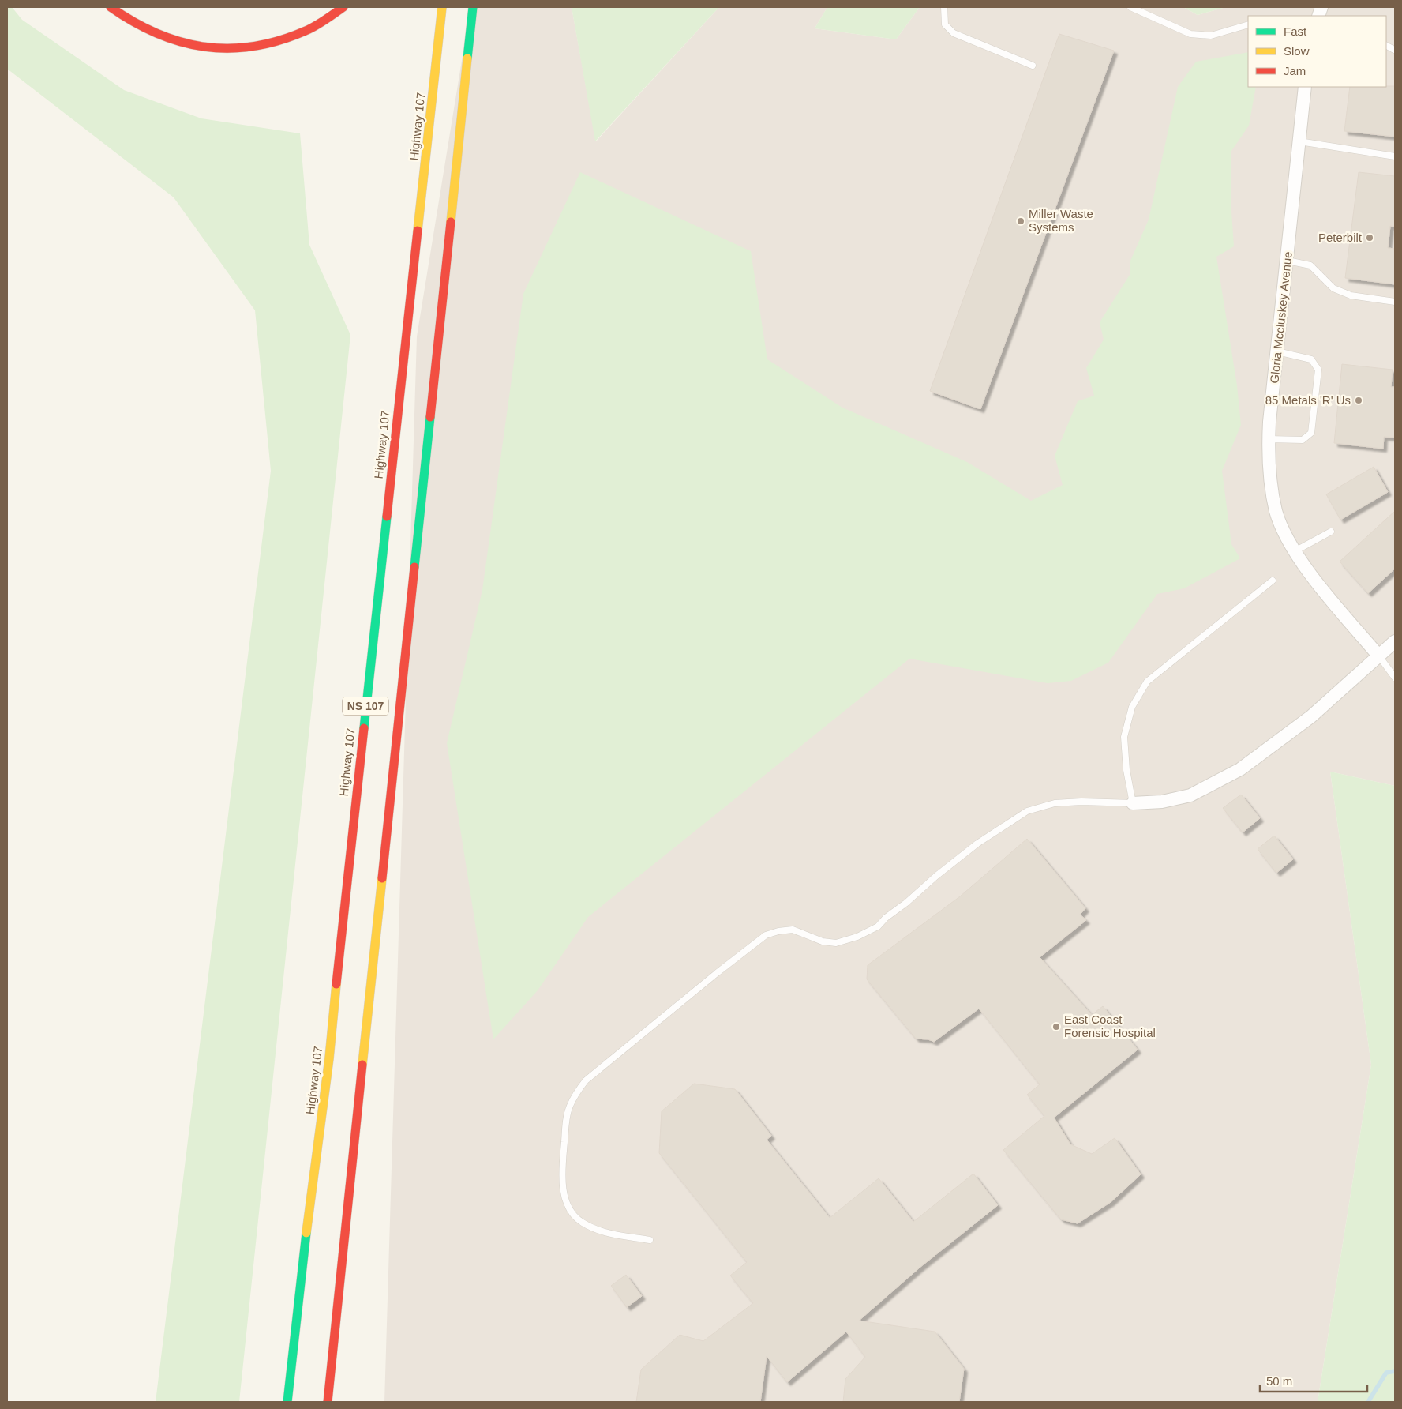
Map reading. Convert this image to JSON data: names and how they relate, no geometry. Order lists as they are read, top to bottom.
{
  "streets": {
    "highway": ["Highway 107", "NS 107"],
    "street": ["Gloria Mccluskey Avenue"]
  },
  "places": [
    "Miller Waste Systems",
    "Peterbilt",
    "85 Metals 'R' Us",
    "East Coast Forensic Hospital"
  ],
  "legend": ["Fast", "Slow", "Jam"],
  "scale_bar": "50 m"
}
